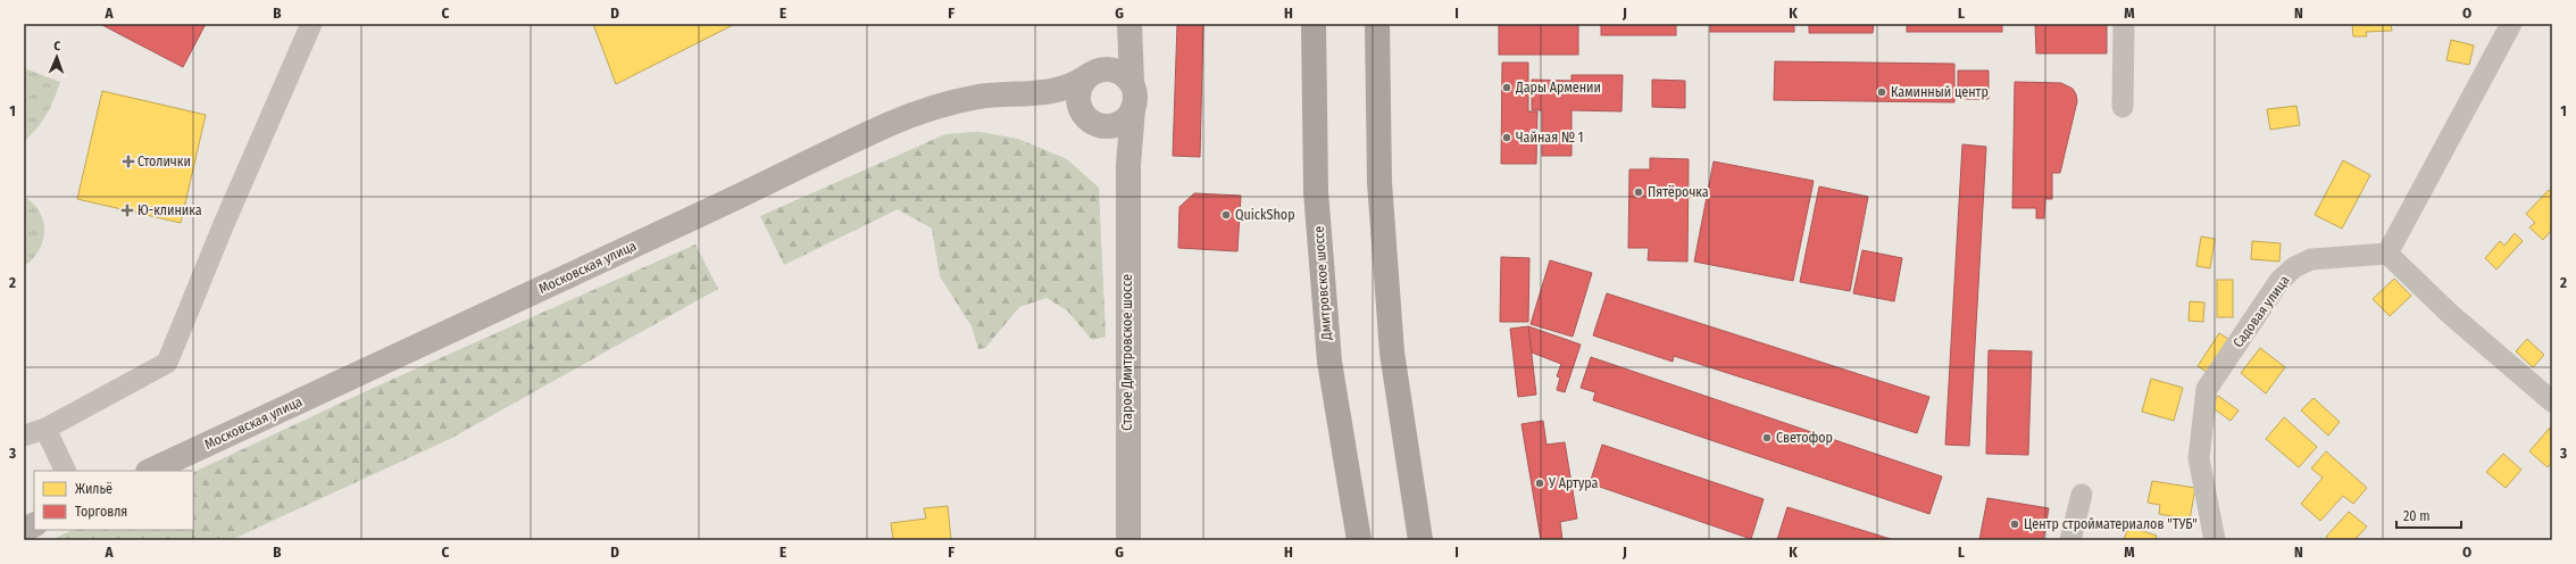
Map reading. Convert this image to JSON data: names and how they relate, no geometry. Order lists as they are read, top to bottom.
{
  "streets": {
    "highway": ["Дмитровское шоссе"],
    "main road": ["Московская улица", "Старое Дмитровское шоссе"],
    "street": ["Садовая улица"]
  },
  "crossings": [
    ["Московская улица", "Старое Дмитровское шоссе"]
  ],
  "places": {
    "other": [
      "Дары Армении",
      "Каминный центр",
      "Чайная № 1",
      "Пятёрочка",
      "QuickShop",
      "Светофор",
      "У Артура",
      "Центр стройматериалов \"ТУБ\""
    ],
    "health": ["Столички", "Ю-клиника"]
  },
  "legend": ["Жильё", "Торговля"],
  "scale_bar": "20 m",
  "north": "top",
  "grid": {
    "columns": [
      "A",
      "B",
      "C",
      "D",
      "E",
      "F",
      "G",
      "H",
      "I",
      "J",
      "K",
      "L",
      "M",
      "N",
      "O"
    ],
    "rows": ["1", "2", "3"]
  }
}
